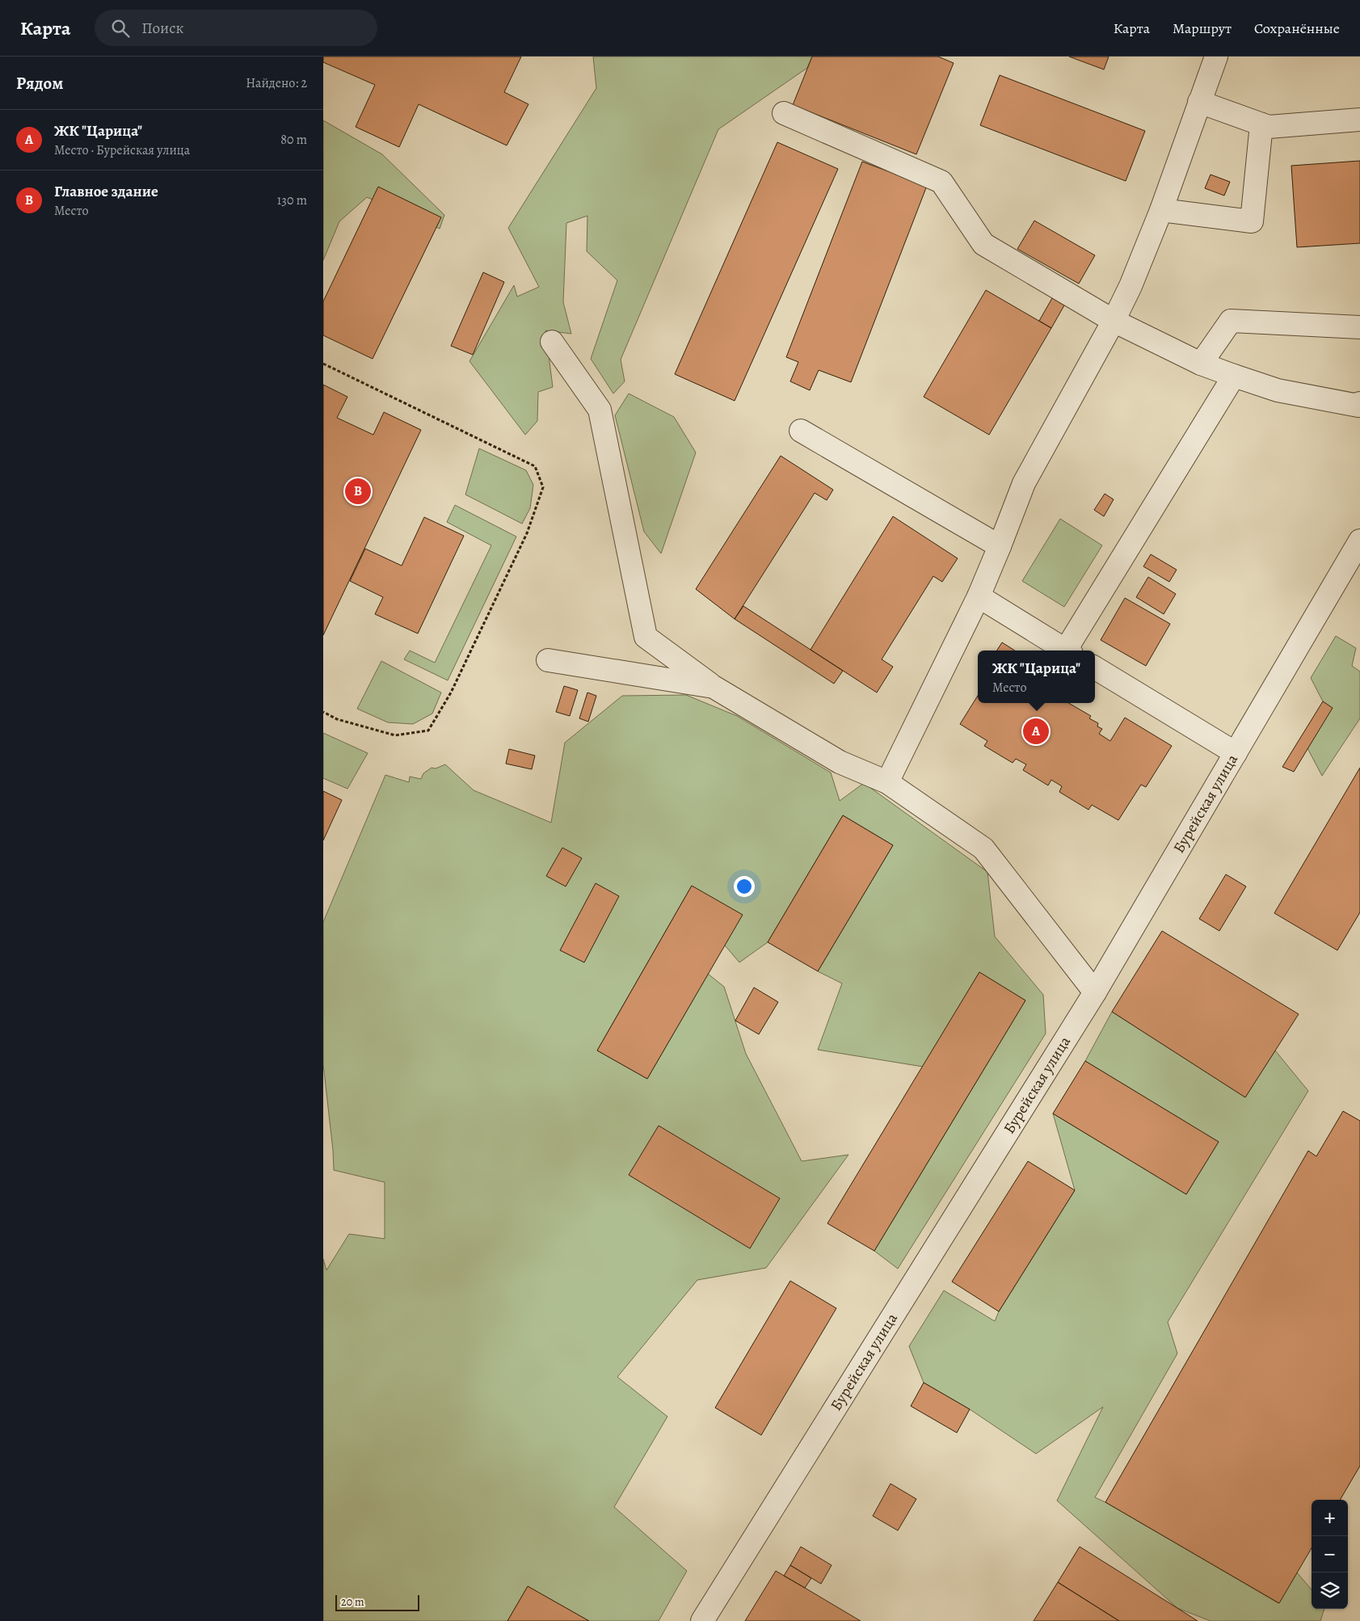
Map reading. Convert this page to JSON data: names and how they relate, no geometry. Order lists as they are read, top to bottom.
{
  "streets": {
    "street": ["Бурейская улица"]
  },
  "scale_bar": "20 m",
  "page": {
    "header": "Карта",
    "search": "Поиск",
    "nav": ["Карта", "Маршрут", "Сохранённые"],
    "heading": ["Рядом", "Найдено: 2"],
    "list": [
      {
        "mark": "A",
        "name": "ЖК \"Царица\"",
        "note": "Место · Бурейская улица",
        "value": "80 m"
      },
      {
        "mark": "B",
        "name": "Главное здание",
        "note": "Место",
        "value": "130 m"
      }
    ],
    "pins": ["B", "A"],
    "popup": ["ЖК \"Царица\"", "Место"],
    "map_buttons": ["+", "−"],
    "scale": "20 m"
  }
}
